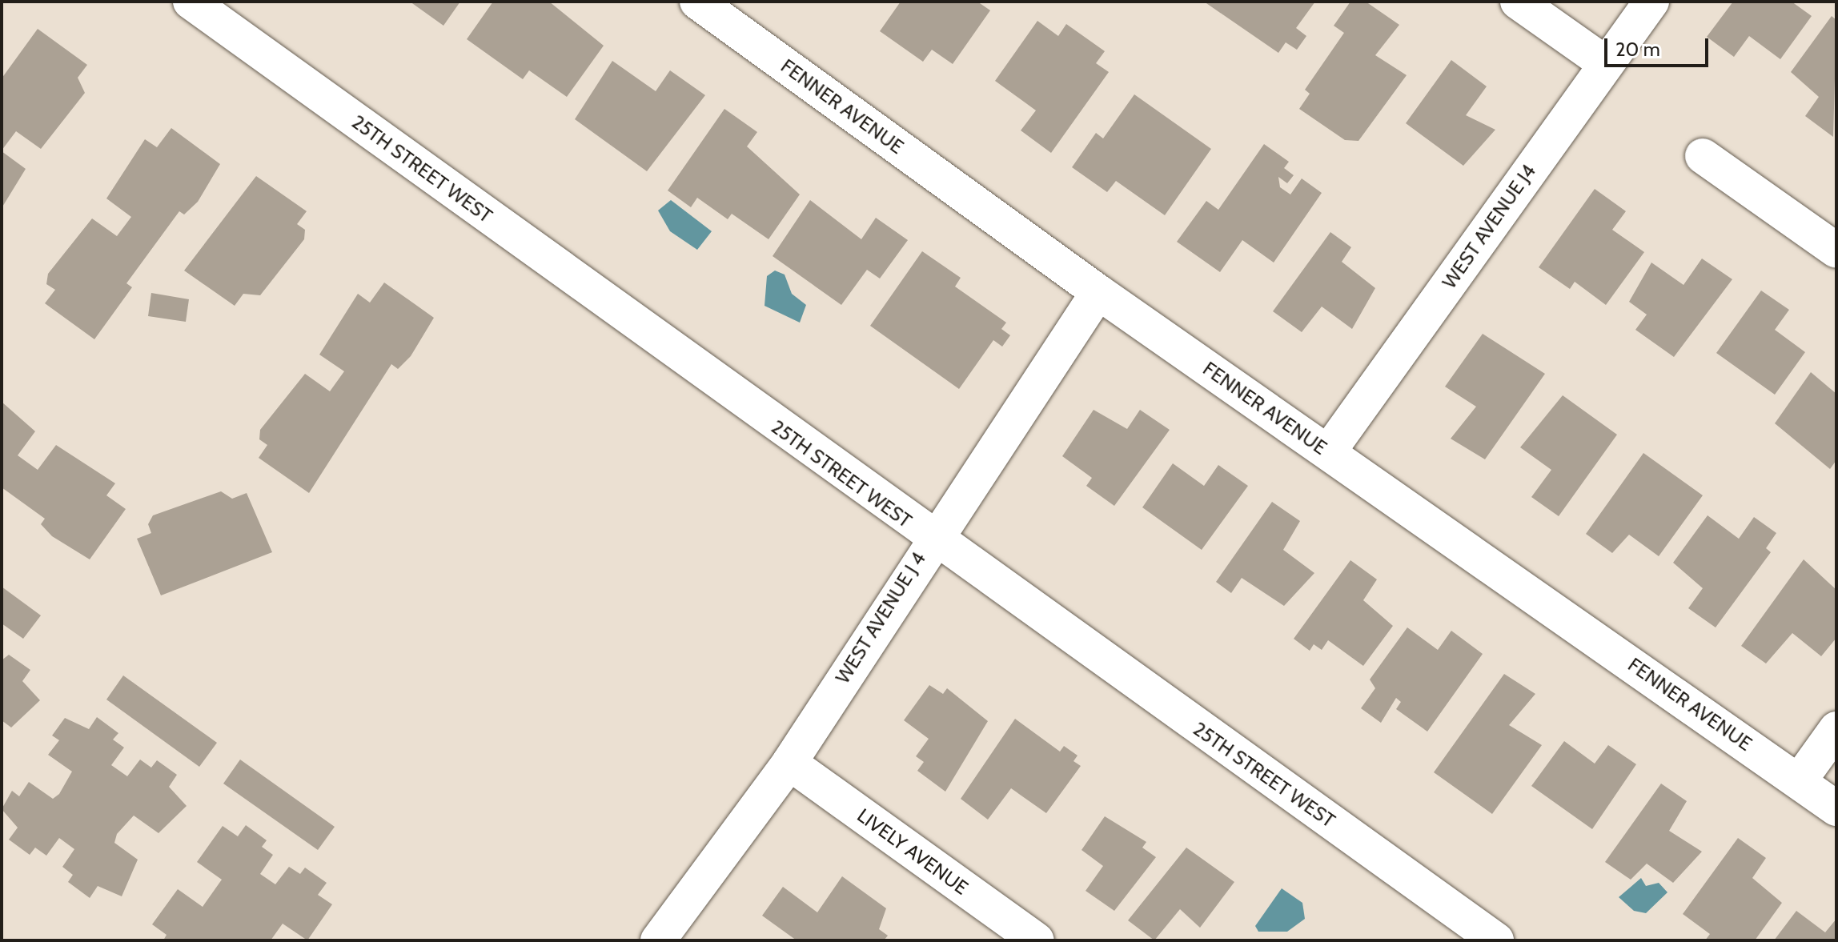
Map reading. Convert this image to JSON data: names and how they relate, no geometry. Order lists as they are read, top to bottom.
{
  "streets": {
    "street": [
      "FENNER AVENUE",
      "25TH STREET WEST",
      "WEST AVENUE J4",
      "WEST AVENUE J 4",
      "LIVELY AVENUE"
    ]
  },
  "crossings": [
    ["FENNER AVENUE", "WEST AVENUE J4"],
    ["FENNER AVENUE", "WEST AVENUE J 4"],
    ["25TH STREET WEST", "WEST AVENUE J 4"],
    ["WEST AVENUE J 4", "LIVELY AVENUE"]
  ],
  "scale_bar": "20 m"
}
